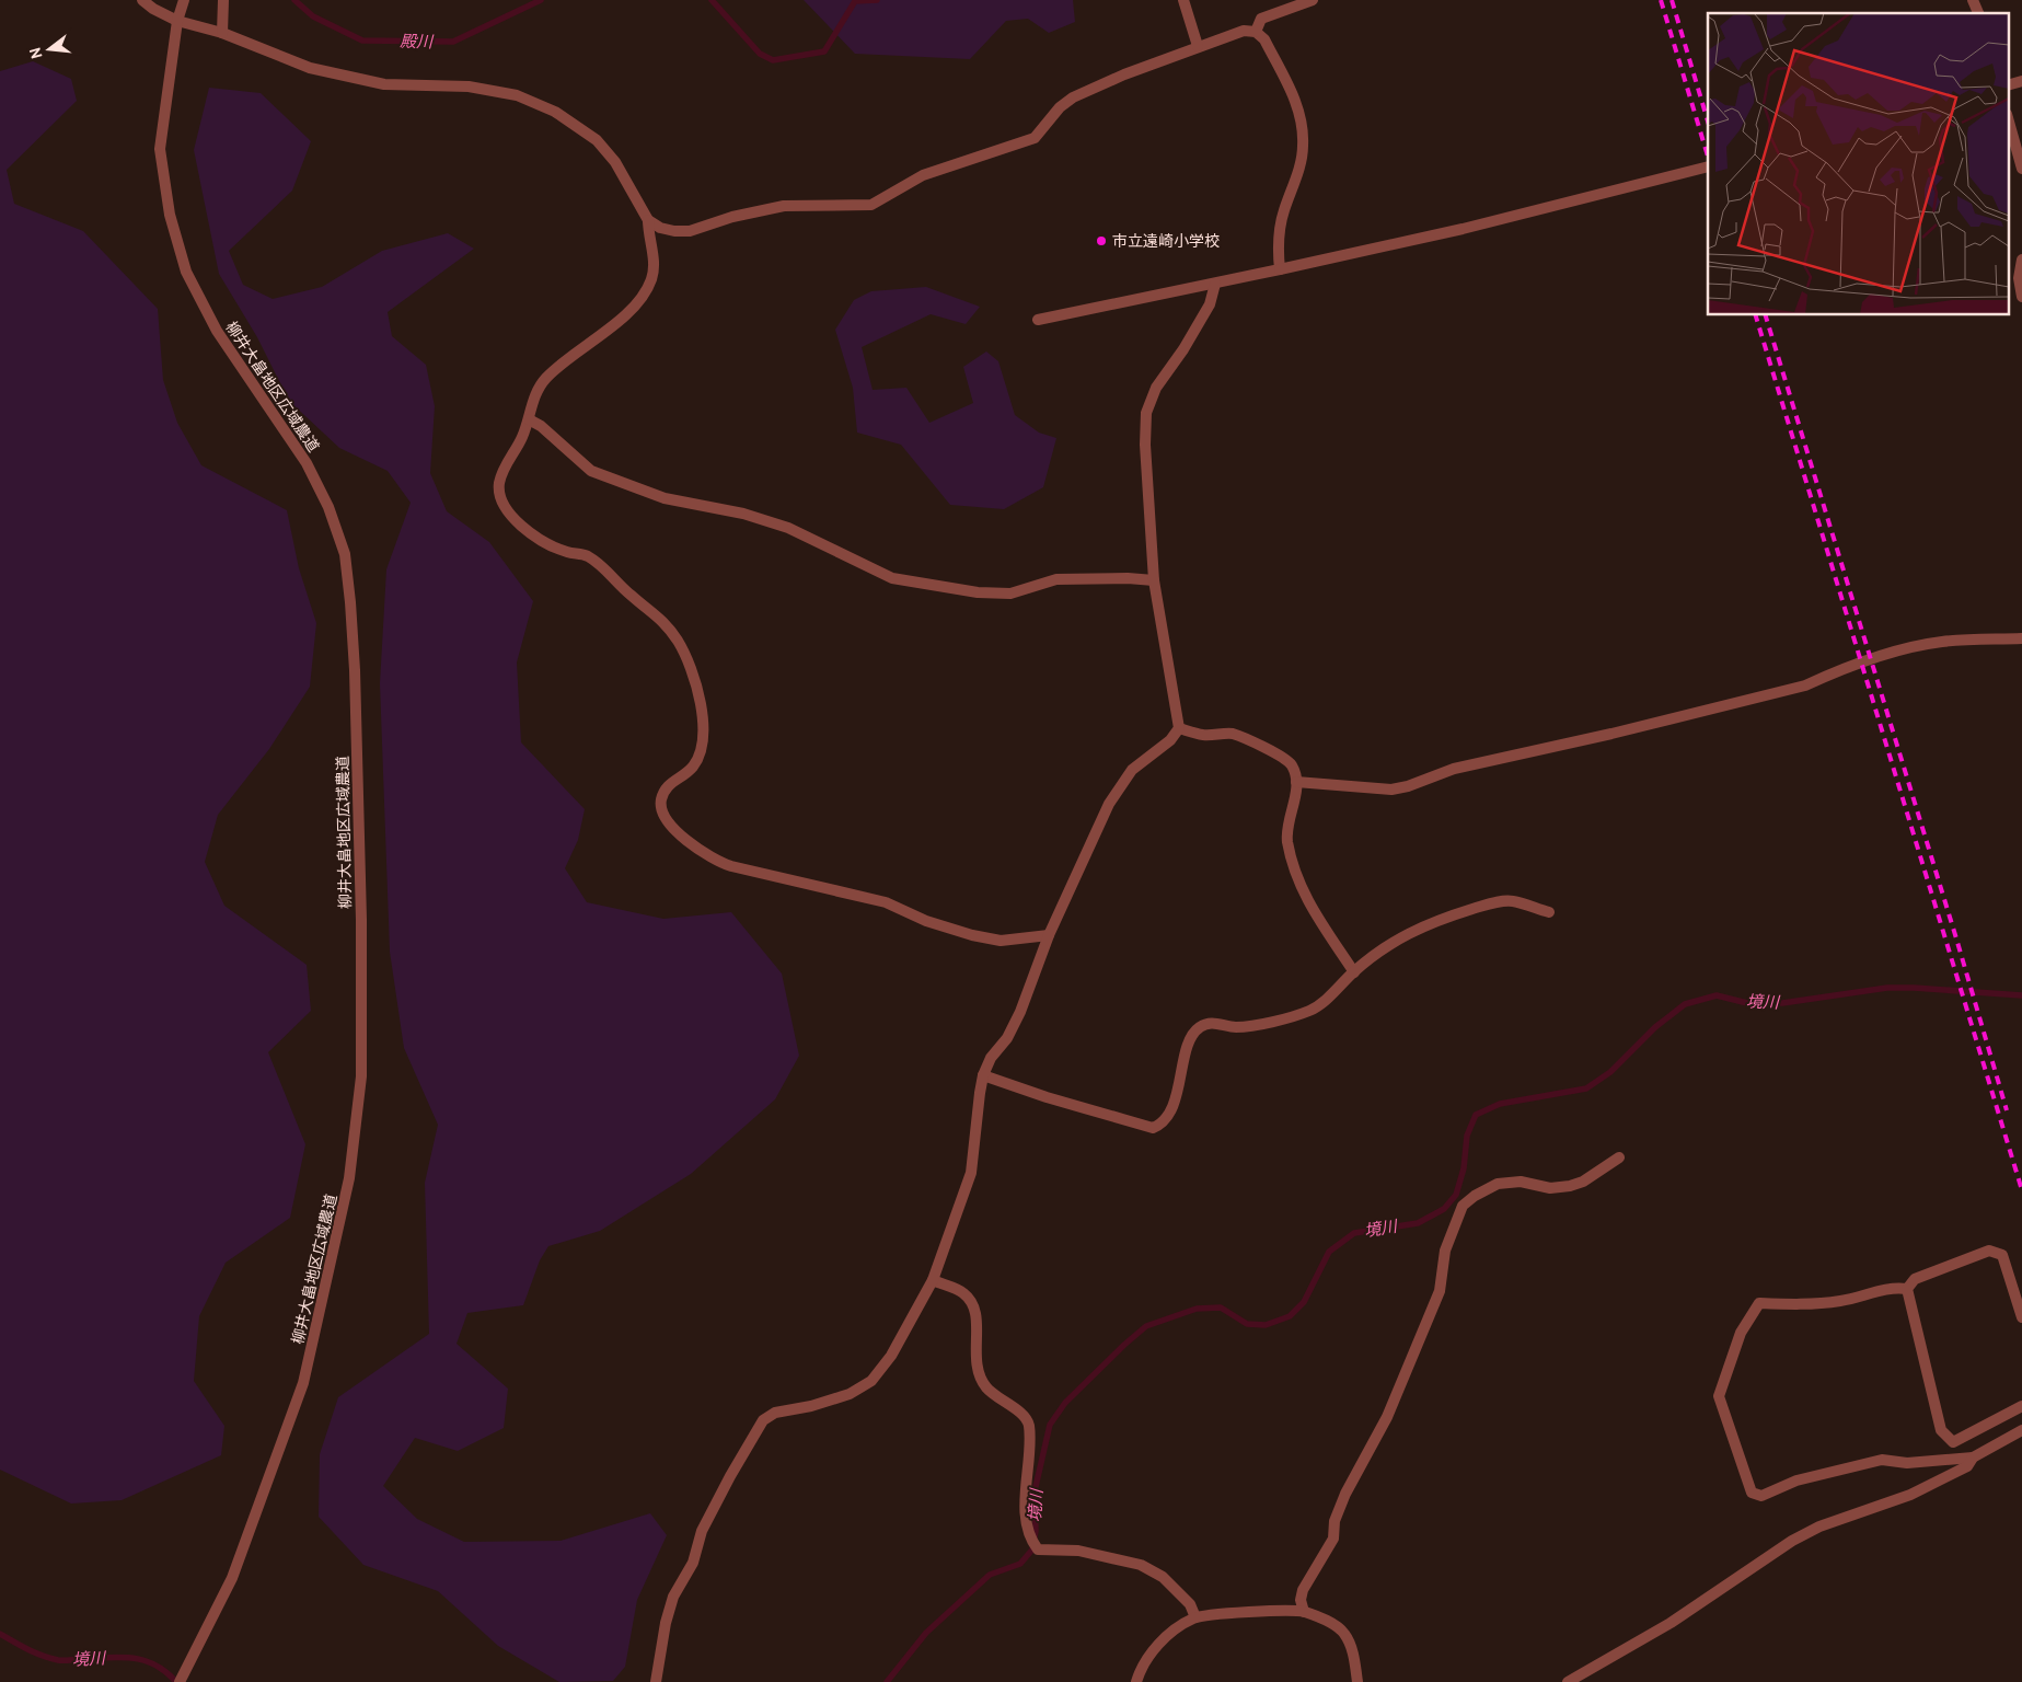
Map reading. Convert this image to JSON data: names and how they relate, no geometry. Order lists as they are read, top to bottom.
{
  "streets": {
    "street": ["柳井大畠地区広域農道"]
  },
  "water": ["殿川", "境川"],
  "places": ["市立遠崎小学校"],
  "north": "left"
}
